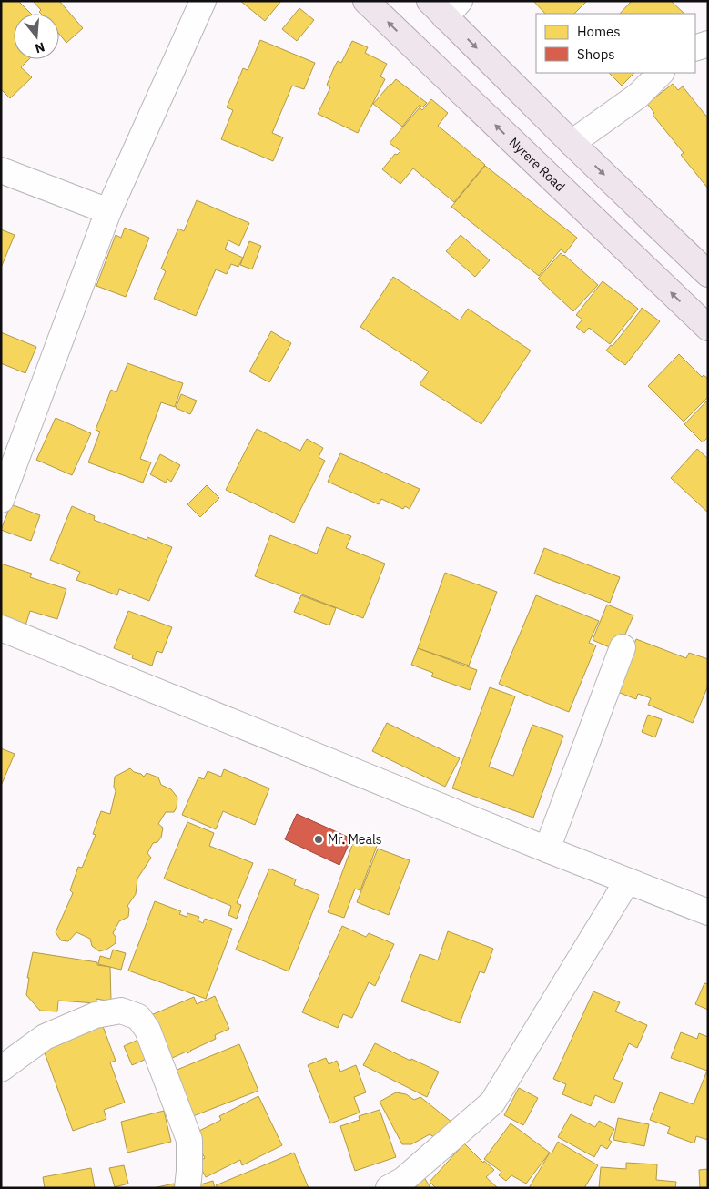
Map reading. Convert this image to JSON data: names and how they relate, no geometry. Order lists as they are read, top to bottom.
{
  "streets": {
    "main road": ["Nyrere Road"]
  },
  "places": ["Mr. Meals"],
  "legend": ["Homes", "Shops"],
  "north": "bottom"
}
